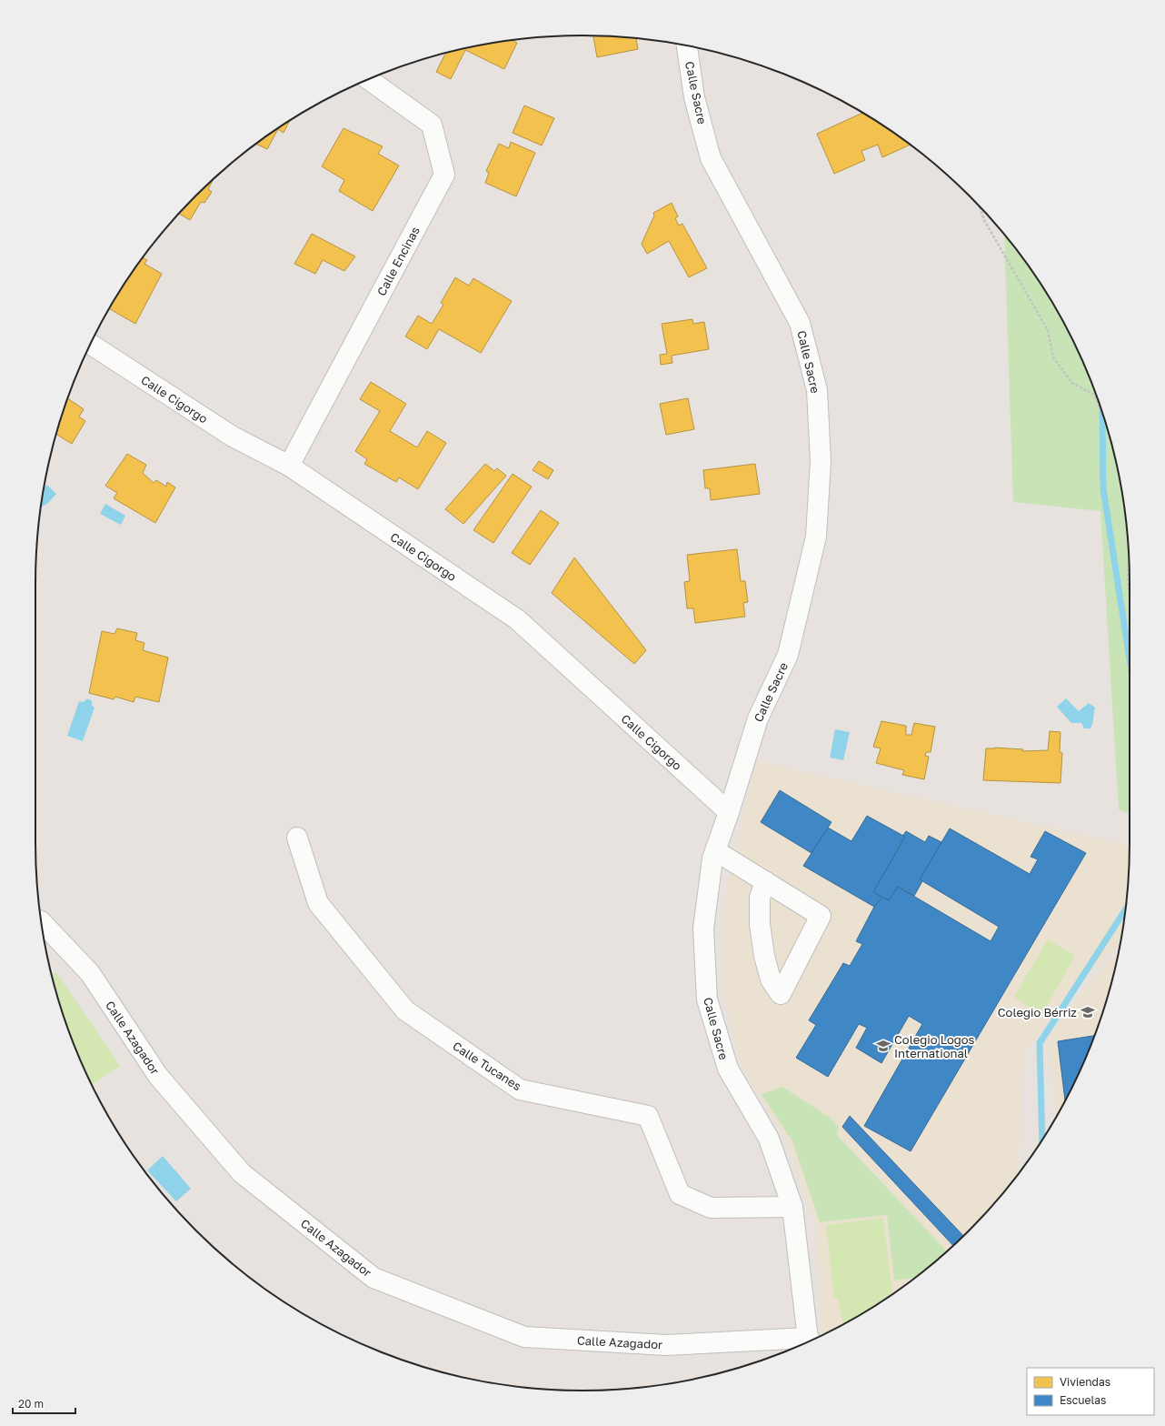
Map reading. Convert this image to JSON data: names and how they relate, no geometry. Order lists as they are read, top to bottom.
{
  "streets": {
    "street": [
      "Calle Sacre",
      "Calle Encinas",
      "Calle Cigorgo",
      "Calle Azagador",
      "Calle Tucanes"
    ]
  },
  "crossings": [
    ["Calle Sacre", "Calle Cigorgo"],
    ["Calle Sacre", "Calle Tucanes"],
    ["Calle Encinas", "Calle Cigorgo"]
  ],
  "places": {
    "school or university": ["Colegio Bérriz", "Colegio Logos International"]
  },
  "legend": ["Viviendas", "Escuelas"],
  "scale_bar": "20 m"
}
